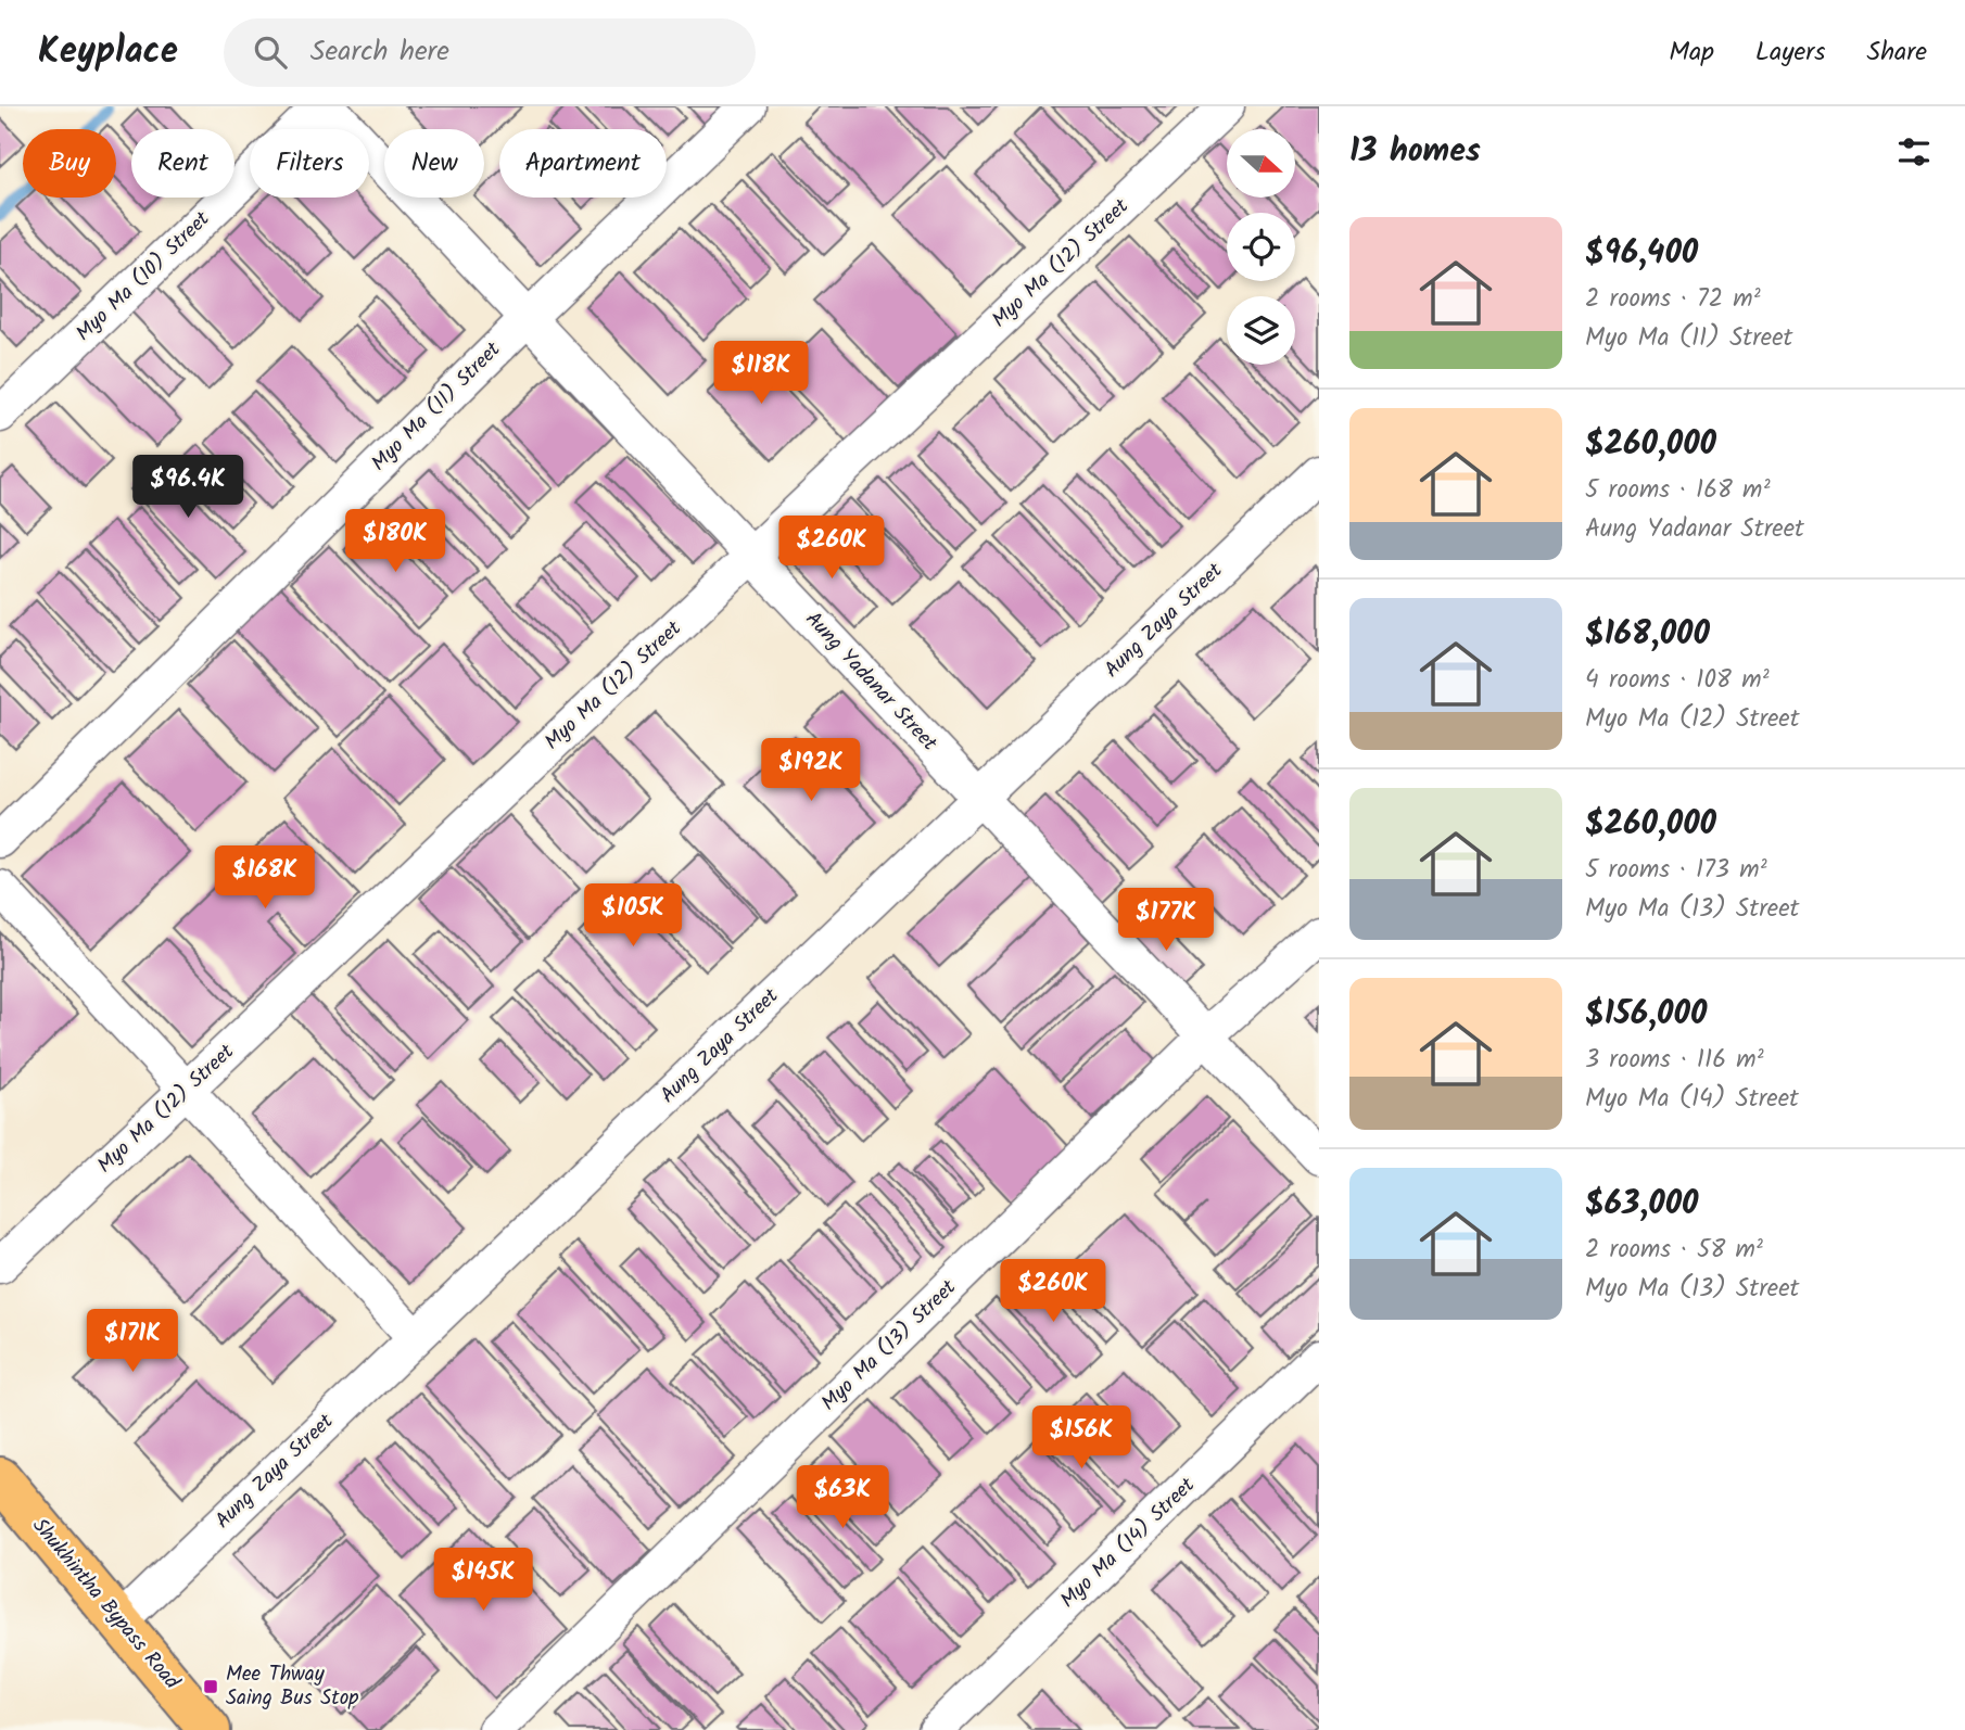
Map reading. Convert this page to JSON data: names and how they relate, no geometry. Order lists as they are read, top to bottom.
{
  "streets": {
    "main road": ["Shukhintha Bypass Road"],
    "street": [
      "Myo Ma (12) Street",
      "Myo Ma (10) Street",
      "Myo Ma (11) Street",
      "Aung Zaya Street",
      "Aung Yadanar Street",
      "Myo Ma (13) Street",
      "Myo Ma (14) Street"
    ]
  },
  "crossings": [
    ["Myo Ma (12) Street", "Aung Yadanar Street"],
    ["Myo Ma (11) Street", "Aung Yadanar Street"],
    ["Aung Zaya Street", "Aung Yadanar Street"],
    ["Aung Zaya Street", "Shukhintha Bypass Road"],
    ["Aung Yadanar Street", "Myo Ma (13) Street"]
  ],
  "places": {
    "transit": ["Mee Thway Saing Bus Stop"]
  },
  "north": "right",
  "page": {
    "header": "Keyplace",
    "search": "Search here",
    "nav": ["Map", "Layers", "Share"],
    "heading": "13 homes",
    "chip": [
      "Buy",
      "Rent",
      "Filters",
      "New",
      "Apartment"
    ],
    "list": [
      {
        "name": "$96,400",
        "note": "2 rooms · 72 m² · Myo Ma (11) Street"
      },
      {
        "name": "$260,000",
        "note": "5 rooms · 168 m² · Aung Yadanar Street"
      },
      {
        "name": "$168,000",
        "note": "4 rooms · 108 m² · Myo Ma (12) Street"
      },
      {
        "name": "$260,000",
        "note": "5 rooms · 173 m² · Myo Ma (13) Street"
      },
      {
        "name": "$156,000",
        "note": "3 rooms · 116 m² · Myo Ma (14) Street"
      },
      {
        "name": "$63,000",
        "note": "2 rooms · 58 m² · Myo Ma (13) Street"
      }
    ],
    "price": [
      "$118K",
      "$96.4K",
      "$180K",
      "$260K",
      "$192K",
      "$168K",
      "$105K",
      "$177K",
      "$260K",
      "$171K",
      "$156K",
      "$63K",
      "$145K"
    ]
  }
}
